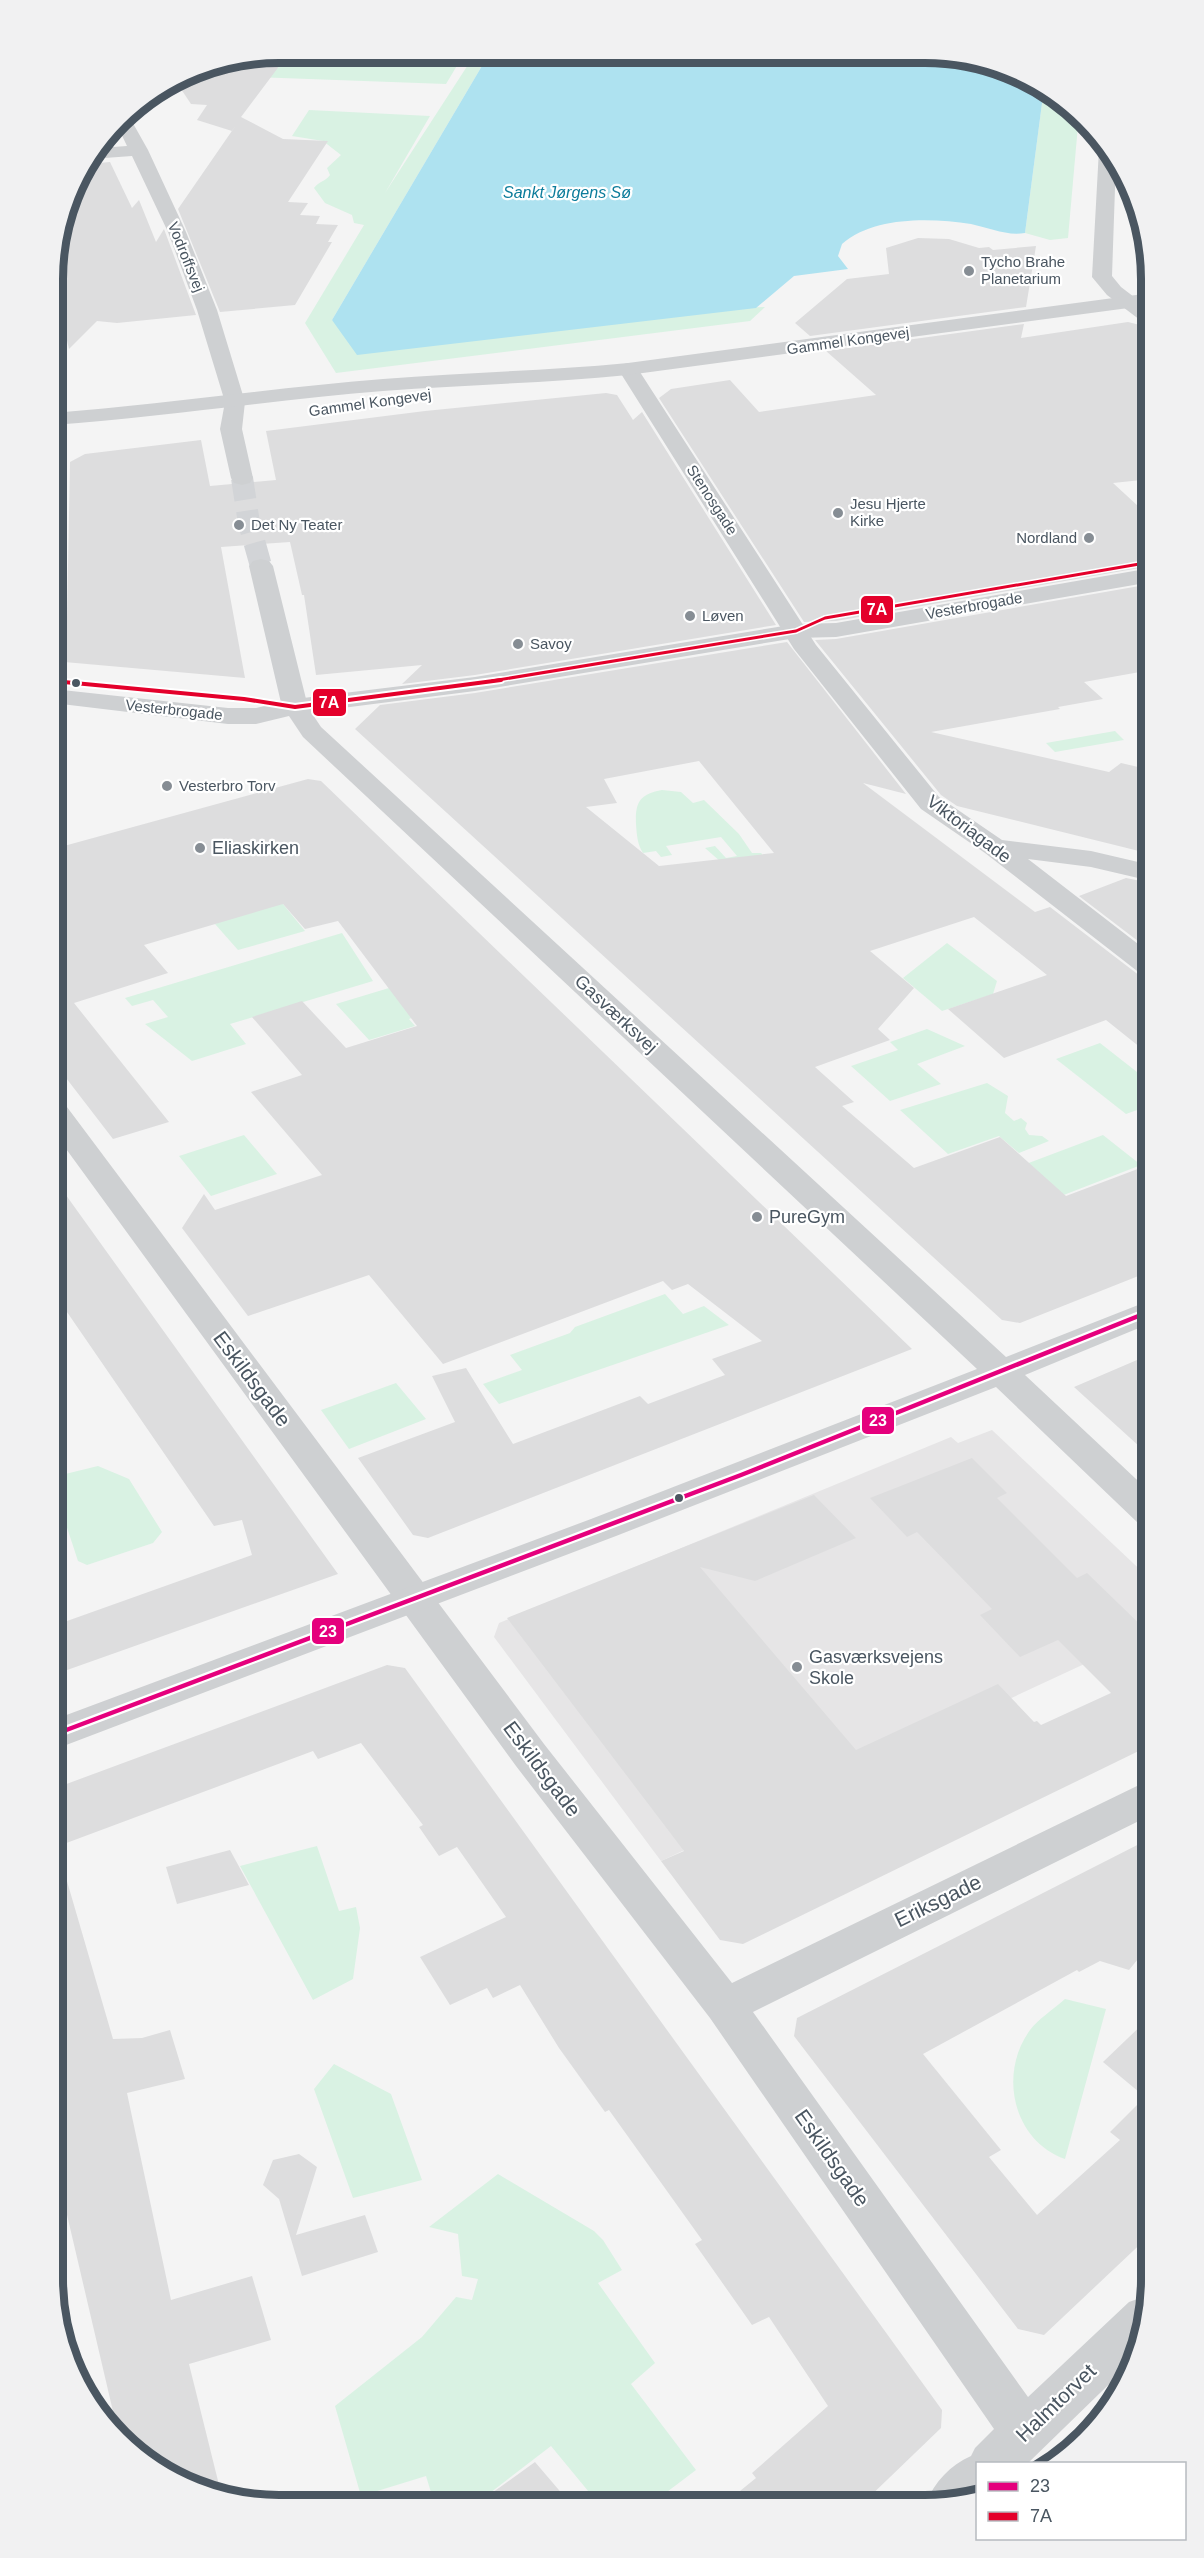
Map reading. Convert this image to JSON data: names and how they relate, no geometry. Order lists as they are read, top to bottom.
{
  "streets": {
    "street": [
      "Vodroffsvej",
      "Gammel Kongevej",
      "Stenosgade",
      "Vesterbrogade",
      "Viktoriagade",
      "Gasværksvej",
      "Eskildsgade",
      "Eriksgade",
      "Halmtorvet"
    ]
  },
  "crossings": [
    ["Vodroffsvej", "Gammel Kongevej"],
    ["Gammel Kongevej", "Stenosgade"],
    ["Stenosgade", "Vesterbrogade"],
    ["Stenosgade", "Viktoriagade"],
    ["Vesterbrogade", "Viktoriagade"],
    ["Vesterbrogade", "Gasværksvej"],
    ["Eskildsgade", "Eriksgade"],
    ["Eskildsgade", "Halmtorvet"]
  ],
  "water": ["Sankt Jørgens Sø"],
  "places": [
    "Tycho Brahe Planetarium",
    "Jesu Hjerte Kirke",
    "Det Ny Teater",
    "Nordland",
    "Løven",
    "Savoy",
    "Vesterbro Torv",
    "Eliaskirken",
    "PureGym",
    "Gasværksvejens Skole"
  ],
  "lines": ["transit line 7A", "transit line 23"],
  "legend": ["23", "7A"]
}
